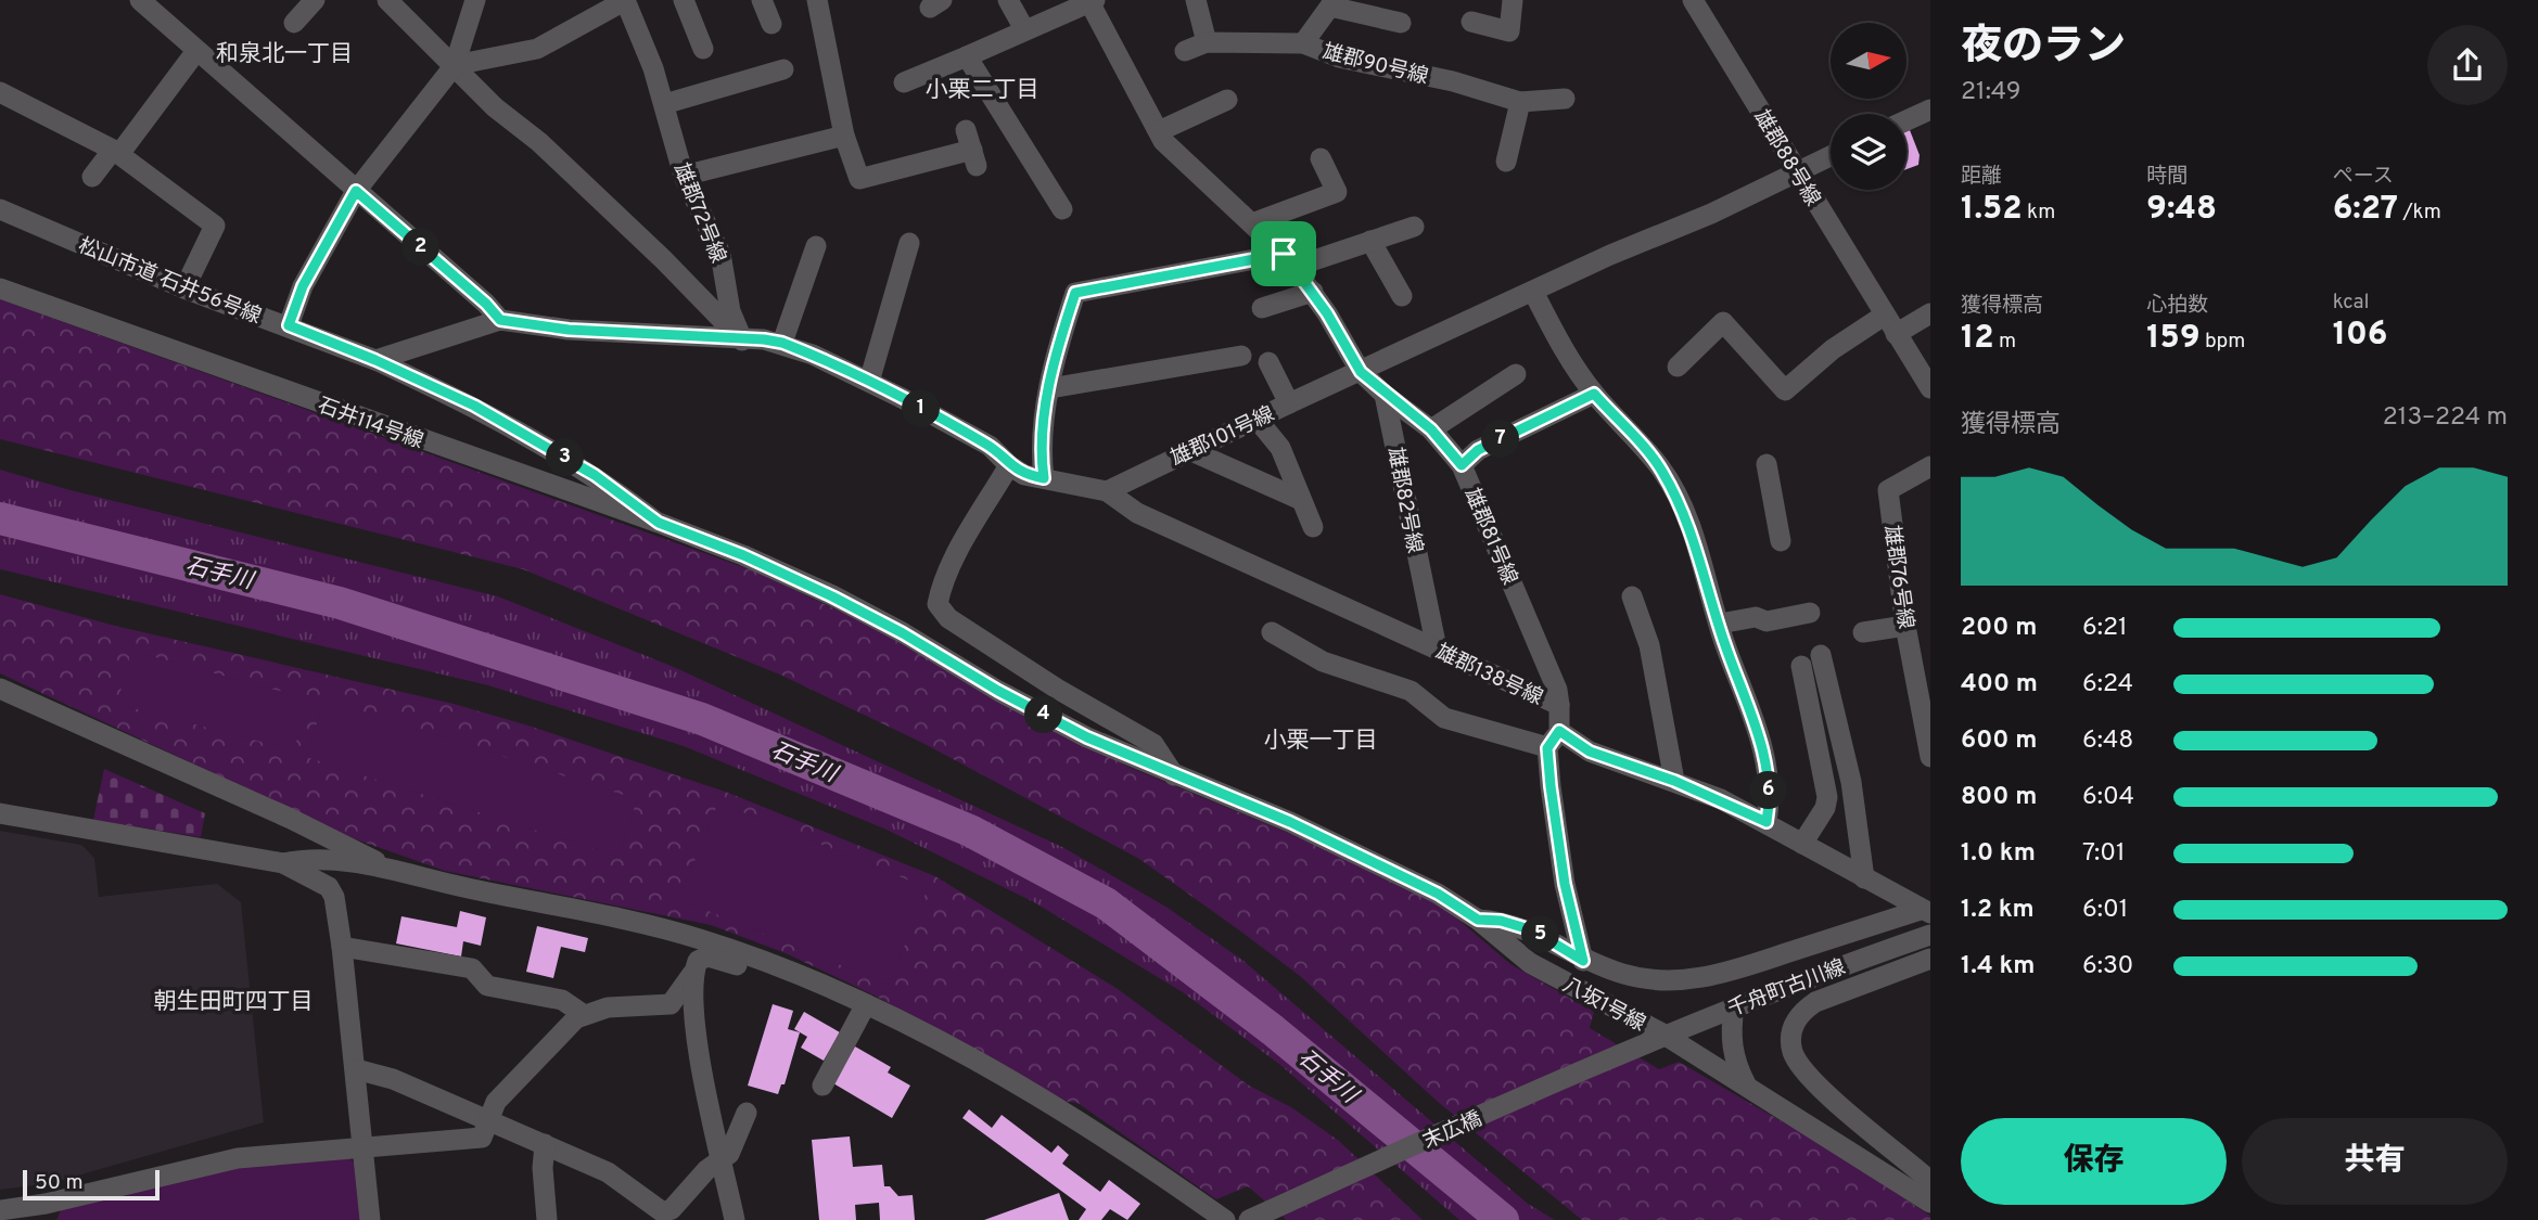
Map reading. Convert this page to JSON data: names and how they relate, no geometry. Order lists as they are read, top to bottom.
{
  "streets": {
    "street": [
      "雄郡90号線",
      "雄郡88号線",
      "雄郡72号線",
      "松山市道 石井56号線",
      "石井114号線",
      "雄郡101号線",
      "雄郡82号線",
      "雄郡81号線",
      "雄郡76号線",
      "雄郡138号線",
      "千舟町古川線",
      "八坂1号線",
      "末広橋"
    ]
  },
  "crossings": [
    ["雄郡88号線", "雄郡101号線"],
    ["松山市道 石井56号線", "石井114号線"],
    ["石井114号線", "八坂1号線"],
    ["雄郡101号線", "雄郡138号線"],
    ["雄郡82号線", "雄郡81号線"],
    ["雄郡82号線", "雄郡138号線"],
    ["雄郡81号線", "雄郡138号線"],
    ["千舟町古川線", "八坂1号線"],
    ["千舟町古川線", "末広橋"],
    ["八坂1号線", "末広橋"]
  ],
  "districts": [
    "和泉北一丁目",
    "小栗二丁目",
    "小栗一丁目",
    "朝生田町四丁目"
  ],
  "water": ["石手川"],
  "scale_bar": "50 m",
  "north": "right",
  "page": {
    "heading": ["夜のラン", "21:49"],
    "stats": [
      ["距離", "1.52 km"],
      ["時間", "9:48"],
      ["ペース", "6:27 /km"],
      ["獲得標高", "12 m"],
      ["心拍数", "159 bpm"],
      ["kcal", "106"]
    ],
    "pins": [
      "2",
      "1",
      "7",
      "3",
      "4",
      "6",
      "5"
    ],
    "chart": ["獲得標高", "213–224 m"],
    "list": [
      {
        "name": "200 m",
        "note": "6:21"
      },
      {
        "name": "400 m",
        "note": "6:24"
      },
      {
        "name": "600 m",
        "note": "6:48"
      },
      {
        "name": "800 m",
        "note": "6:04"
      },
      {
        "name": "1.0 km",
        "note": "7:01"
      },
      {
        "name": "1.2 km",
        "note": "6:01"
      },
      {
        "name": "1.4 km",
        "note": "6:30"
      }
    ],
    "buttons": ["保存", "共有"],
    "scale": "50 m"
  }
}
